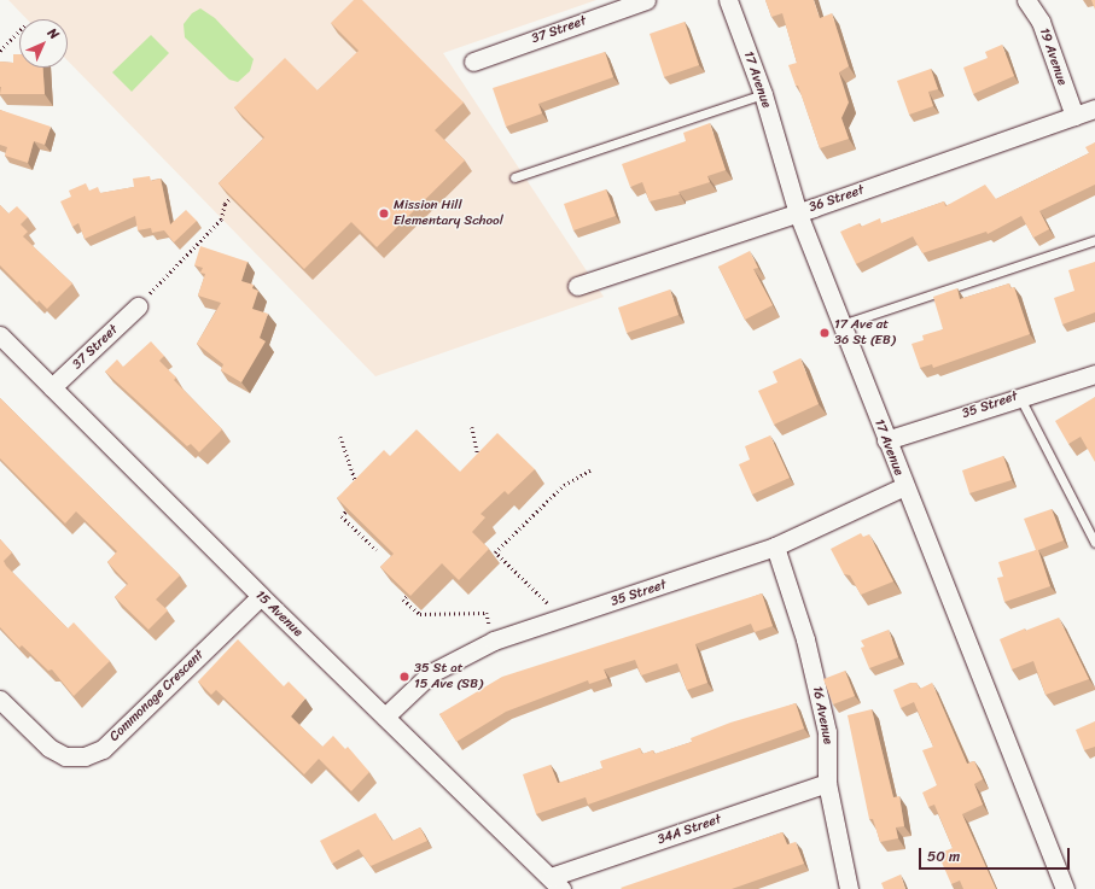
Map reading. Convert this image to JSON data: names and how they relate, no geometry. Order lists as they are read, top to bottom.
{
  "streets": {
    "street": [
      "37 Street",
      "19 Avenue",
      "17 Avenue",
      "36 Street",
      "35 Street",
      "15 Avenue",
      "Commonage Crescent",
      "16 Avenue",
      "34A Street"
    ]
  },
  "crossings": [
    ["37 Street", "15 Avenue"],
    ["19 Avenue", "36 Street"],
    ["17 Avenue", "36 Street"],
    ["17 Avenue", "35 Street"],
    ["35 Street", "15 Avenue"],
    ["35 Street", "16 Avenue"],
    ["15 Avenue", "Commonage Crescent"],
    ["15 Avenue", "34A Street"],
    ["16 Avenue", "34A Street"]
  ],
  "places": ["Mission Hill Elementary School", "17 Ave at 36 St (EB)", "35 St at 15 Ave (SB)"],
  "scale_bar": "50 m",
  "north": "top right"
}
